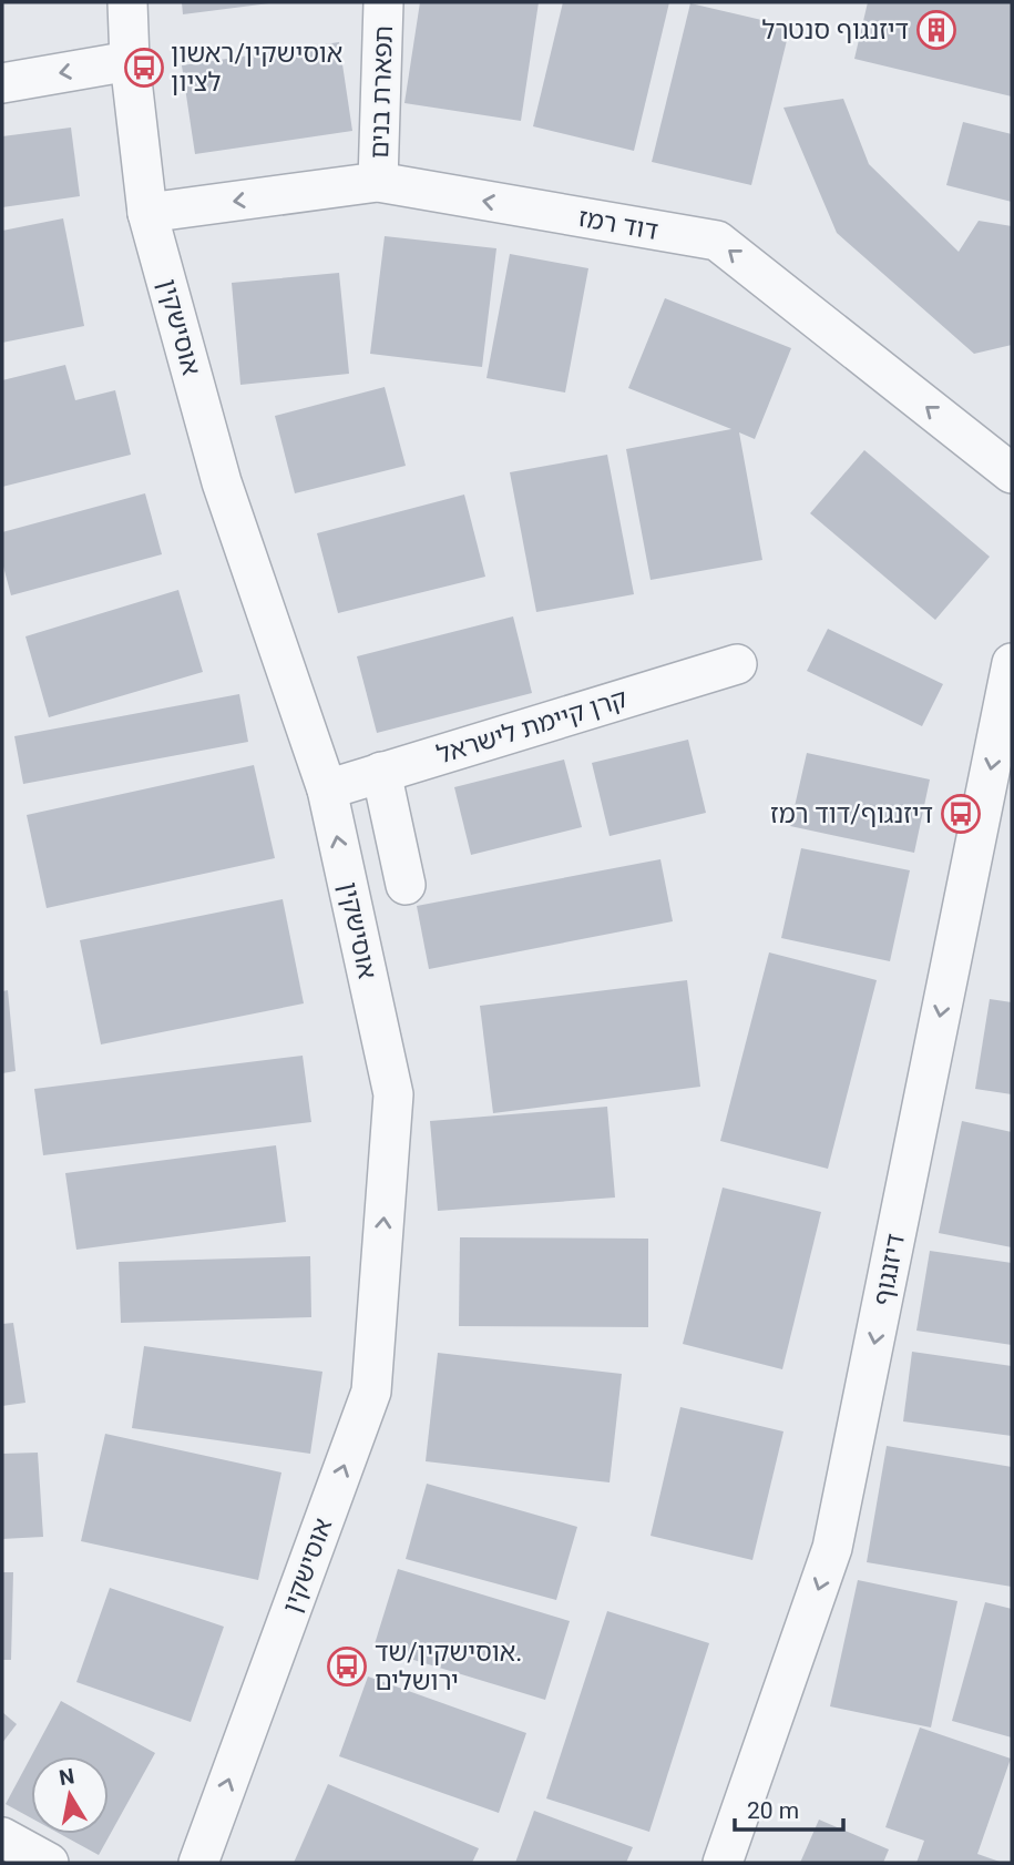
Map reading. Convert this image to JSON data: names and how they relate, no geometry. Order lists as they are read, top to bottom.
{
  "streets": {
    "street": [
      "תפארת בנים",
      "דוד רמז",
      "אוסישקין",
      "קרן קיימת לישראל",
      "דיזנגוף"
    ]
  },
  "crossings": [
    ["תפארת בנים", "דוד רמז"],
    ["דוד רמז", "אוסישקין"],
    ["אוסישקין", "קרן קיימת לישראל"]
  ],
  "one_way": ["דוד רמז", "אוסישקין", "דיזנגוף"],
  "places": {
    "building": ["דיזנגוף סנטרל"],
    "bus stop": ["אוסישקין/ראשון לציון", "דיזנגוף/דוד רמז", "אוסישקין/שד. ירושלים"]
  },
  "scale_bar": "20 m",
  "north": "top"
}
